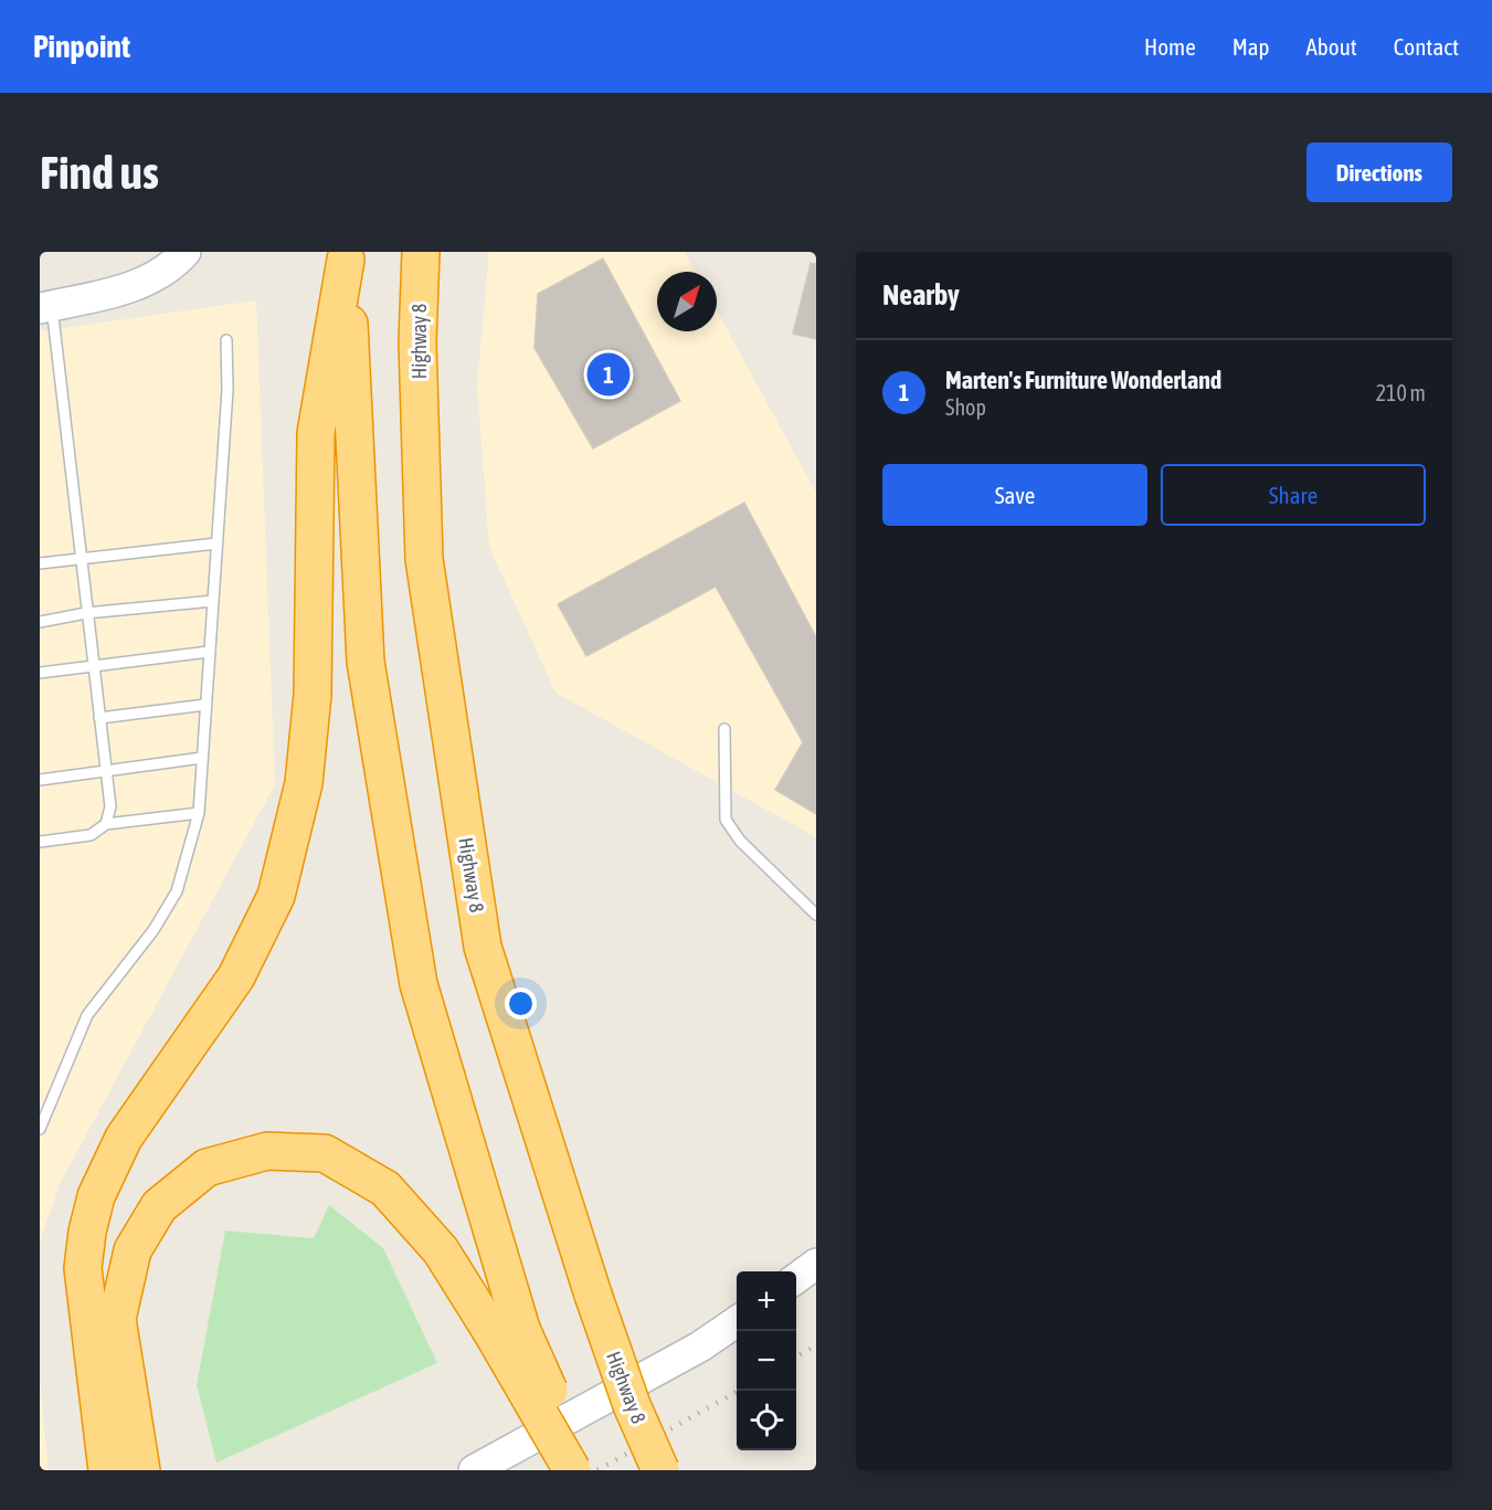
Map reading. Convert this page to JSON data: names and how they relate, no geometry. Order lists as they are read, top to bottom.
{
  "streets": {
    "highway": ["Highway 8"]
  },
  "north": "top right",
  "page": {
    "header": "Pinpoint",
    "nav": [
      "Home",
      "Map",
      "About",
      "Contact"
    ],
    "buttons": [
      "Directions",
      ["Save", "Share"]
    ],
    "title": "Find us",
    "heading": "Nearby",
    "list": [
      {
        "mark": "1",
        "name": "Marten's Furniture Wonderland",
        "note": "Shop",
        "value": "210 m"
      }
    ],
    "pins": "1",
    "map_buttons": ["+", "−"]
  }
}
